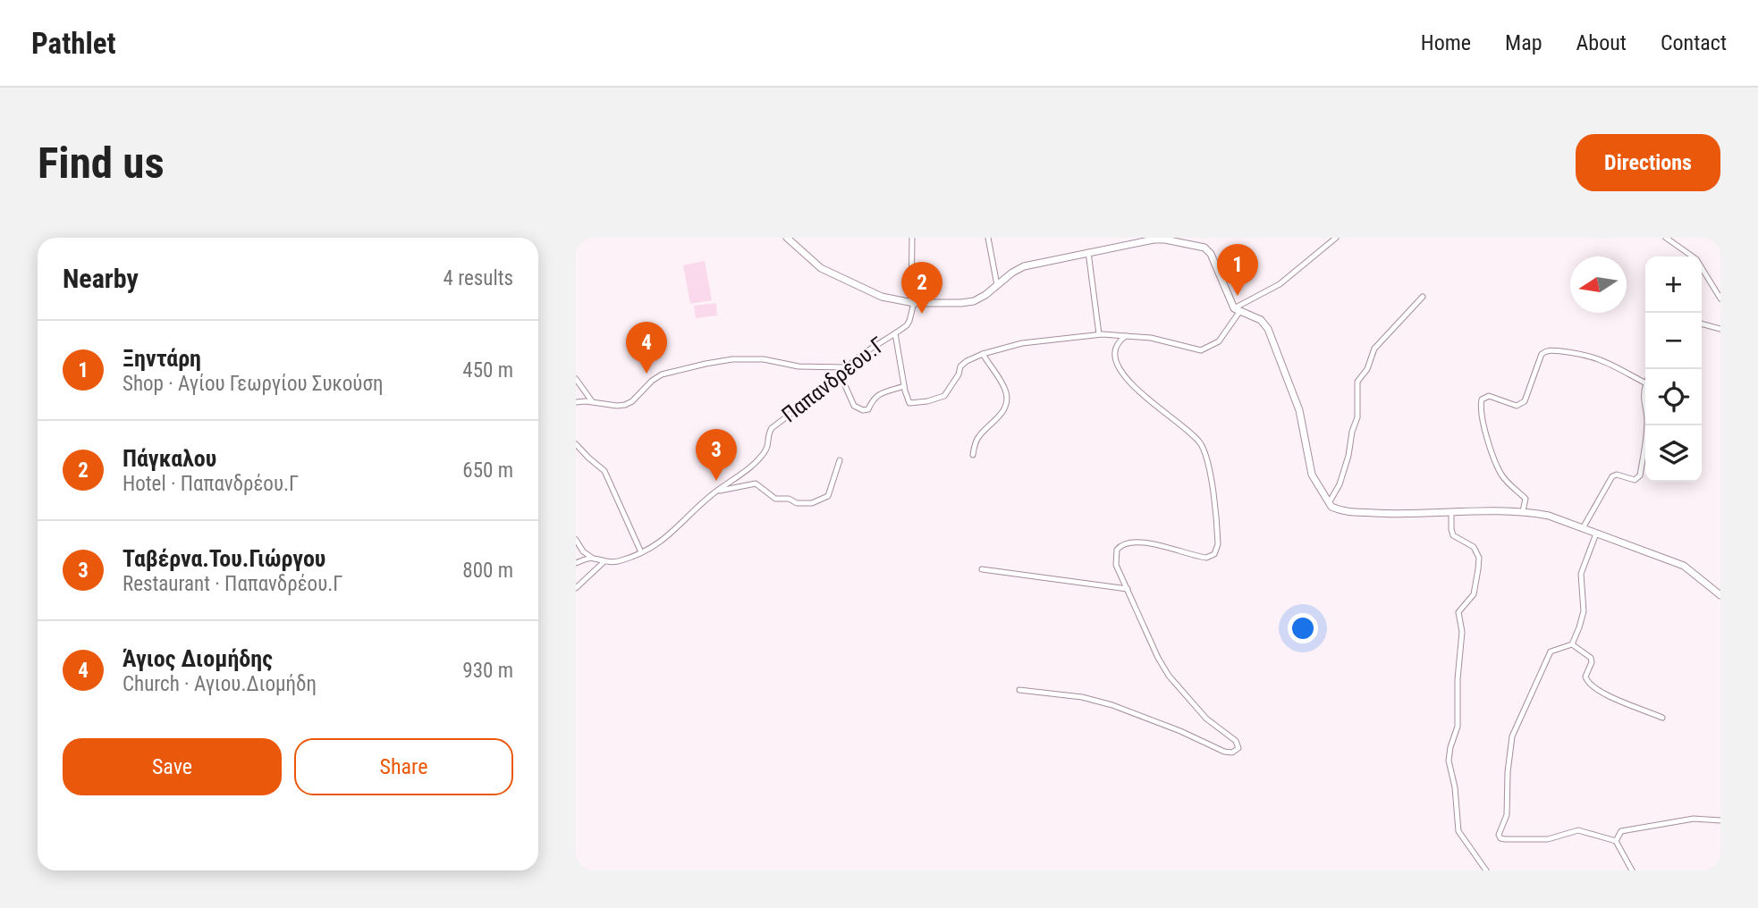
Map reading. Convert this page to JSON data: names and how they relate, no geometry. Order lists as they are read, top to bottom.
{
  "streets": {
    "street": ["Παπανδρέου.Γ"]
  },
  "north": "left",
  "page": {
    "header": "Pathlet",
    "nav": [
      "Home",
      "Map",
      "About",
      "Contact"
    ],
    "buttons": [
      "Directions",
      ["Save", "Share"]
    ],
    "title": "Find us",
    "heading": ["Nearby", "4 results"],
    "pins": [
      "1",
      "2",
      "4",
      "3"
    ],
    "map_buttons": ["+", "−"],
    "list": [
      {
        "mark": "1",
        "name": "Ξηντάρη",
        "note": "Shop · Αγίου Γεωργίου Συκούση",
        "value": "450 m"
      },
      {
        "mark": "2",
        "name": "Πάγκαλου",
        "note": "Hotel · Παπανδρέου.Γ",
        "value": "650 m"
      },
      {
        "mark": "3",
        "name": "Ταβέρνα.Του.Γιώργου",
        "note": "Restaurant · Παπανδρέου.Γ",
        "value": "800 m"
      },
      {
        "mark": "4",
        "name": "Άγιος Διομήδης",
        "note": "Church · Αγιου.Διομήδη",
        "value": "930 m"
      }
    ]
  }
}
